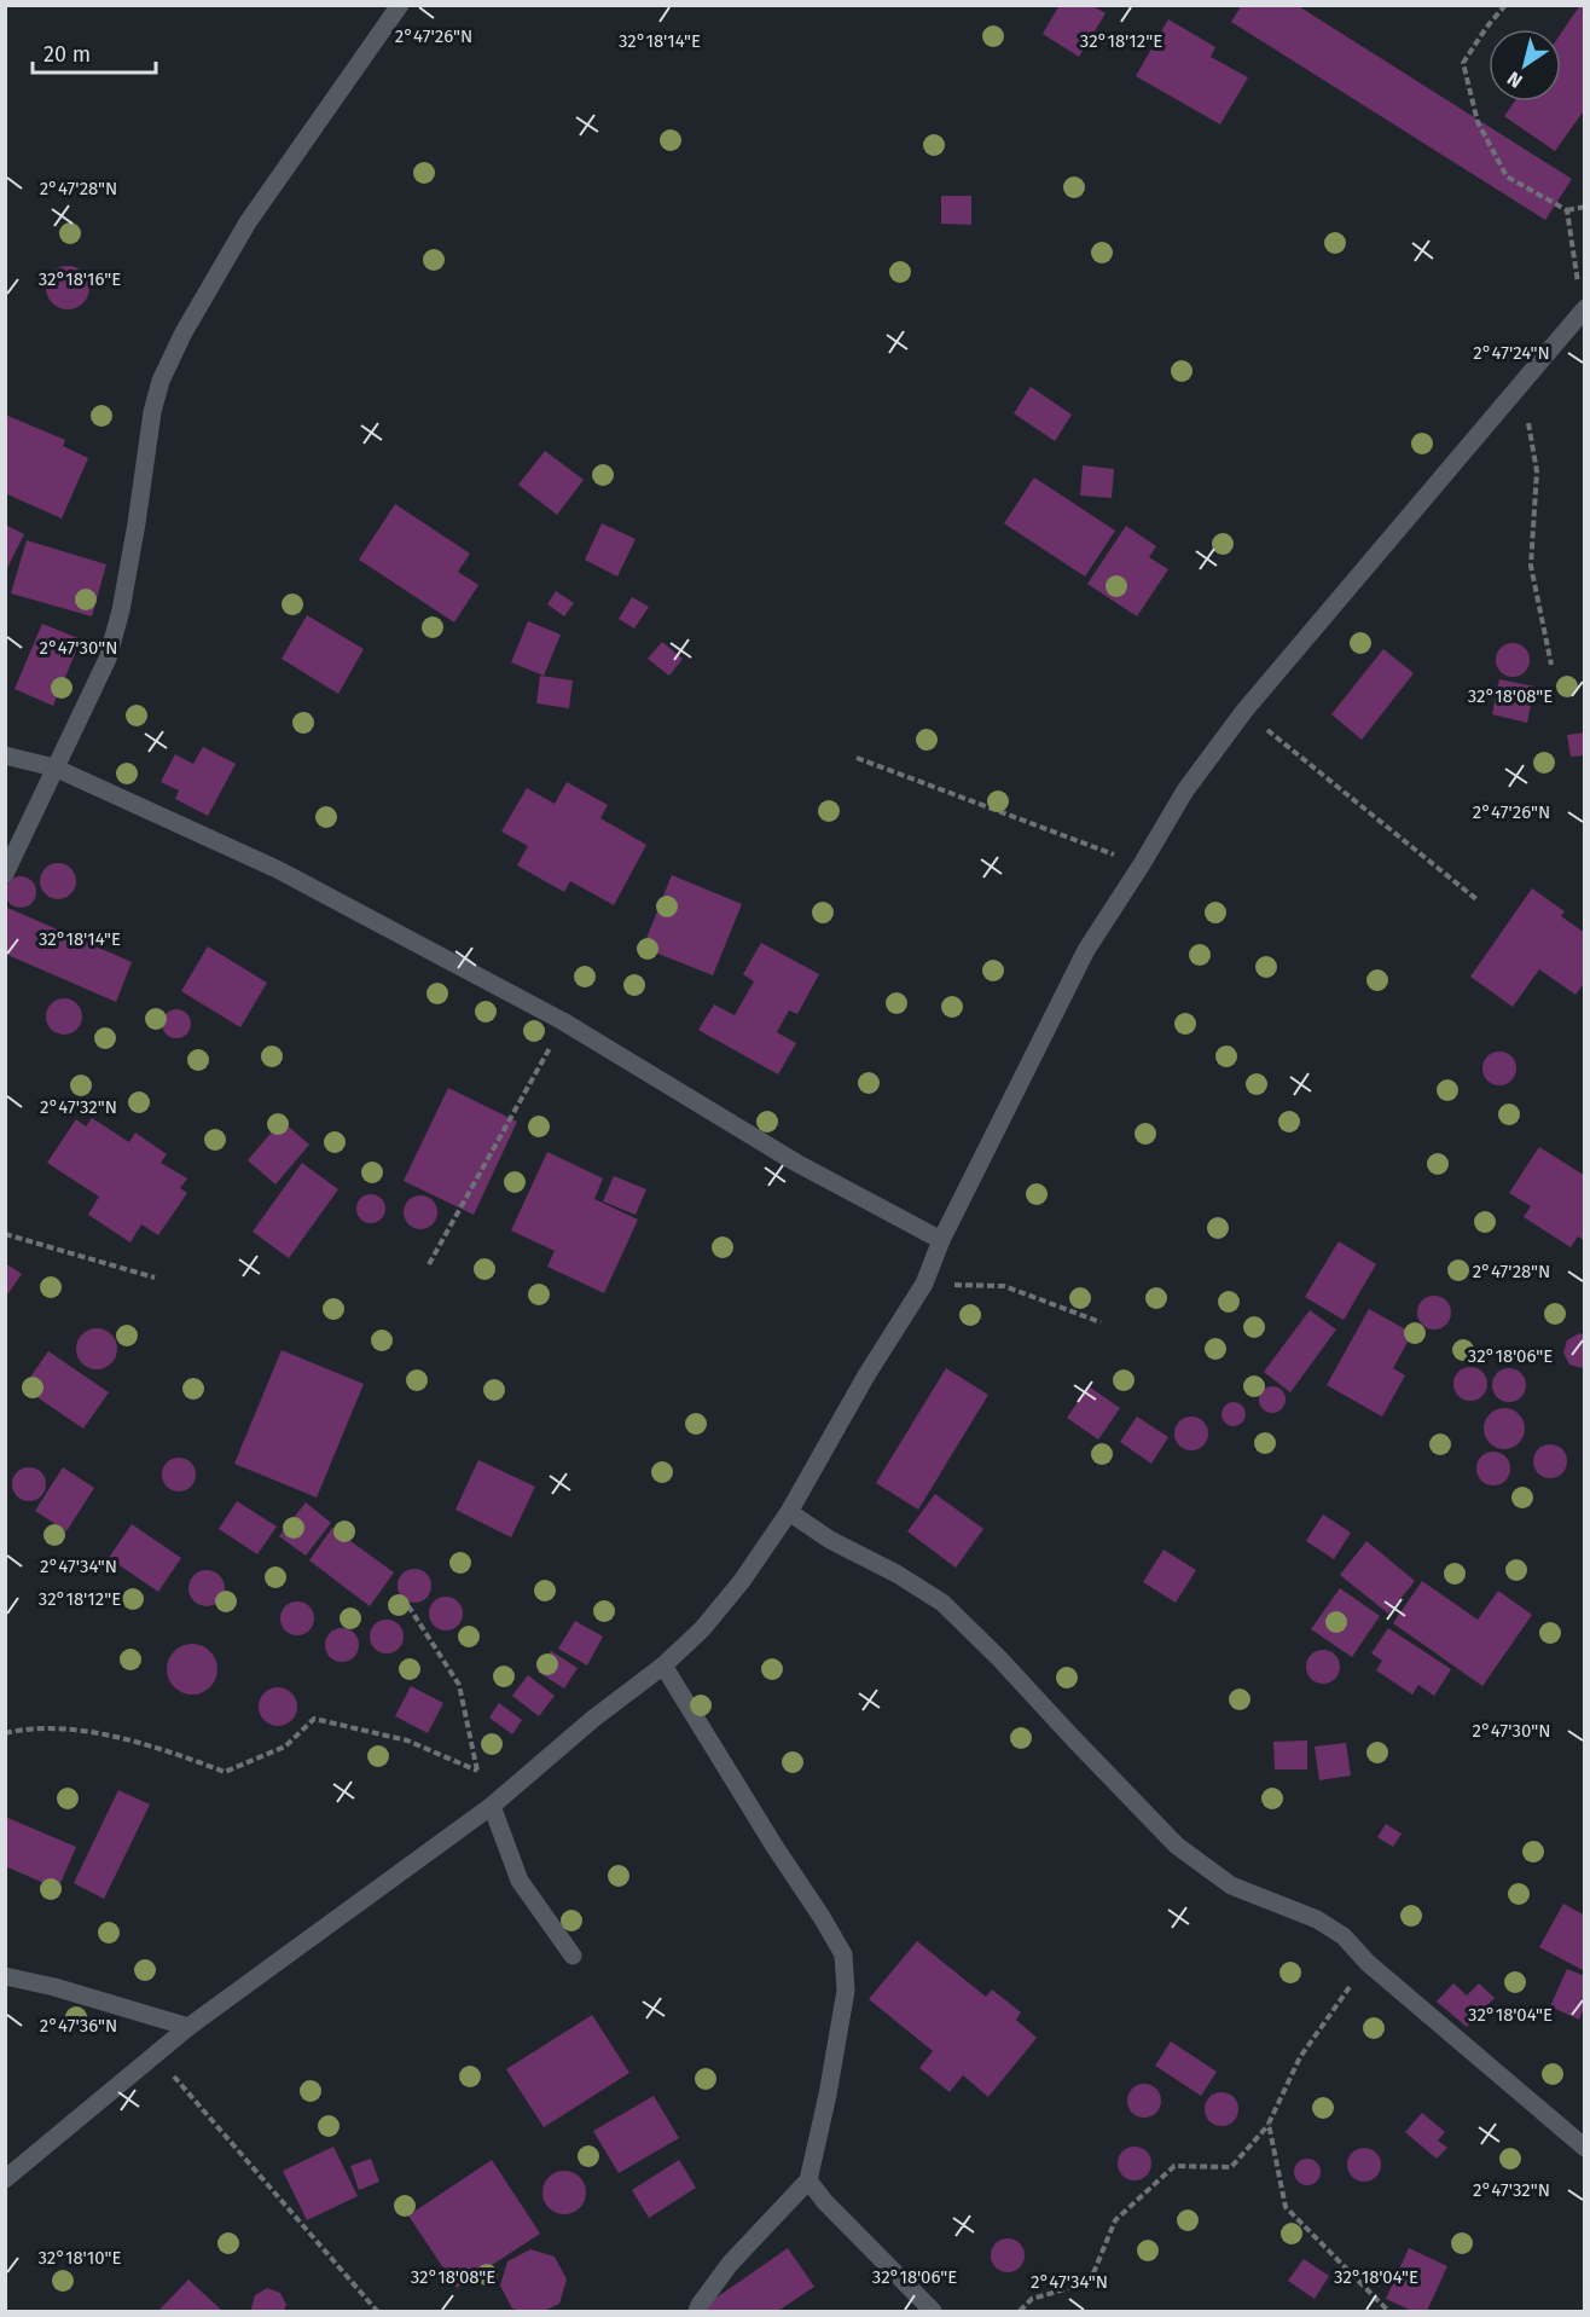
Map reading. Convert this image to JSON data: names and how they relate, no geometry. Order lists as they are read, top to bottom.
{
  "scale_bar": "20 m",
  "north": "bottom left",
  "coordinates": [
    "2°47'26\"N",
    "32°18'14\"E",
    "32°18'12\"E",
    "2°47'28\"N",
    "32°18'16\"E",
    "2°47'24\"N",
    "2°47'30\"N",
    "32°18'08\"E",
    "2°47'32\"N",
    "32°18'06\"E",
    "2°47'34\"N",
    "32°18'04\"E",
    "2°47'36\"N",
    "32°18'10\"E"
  ]
}
